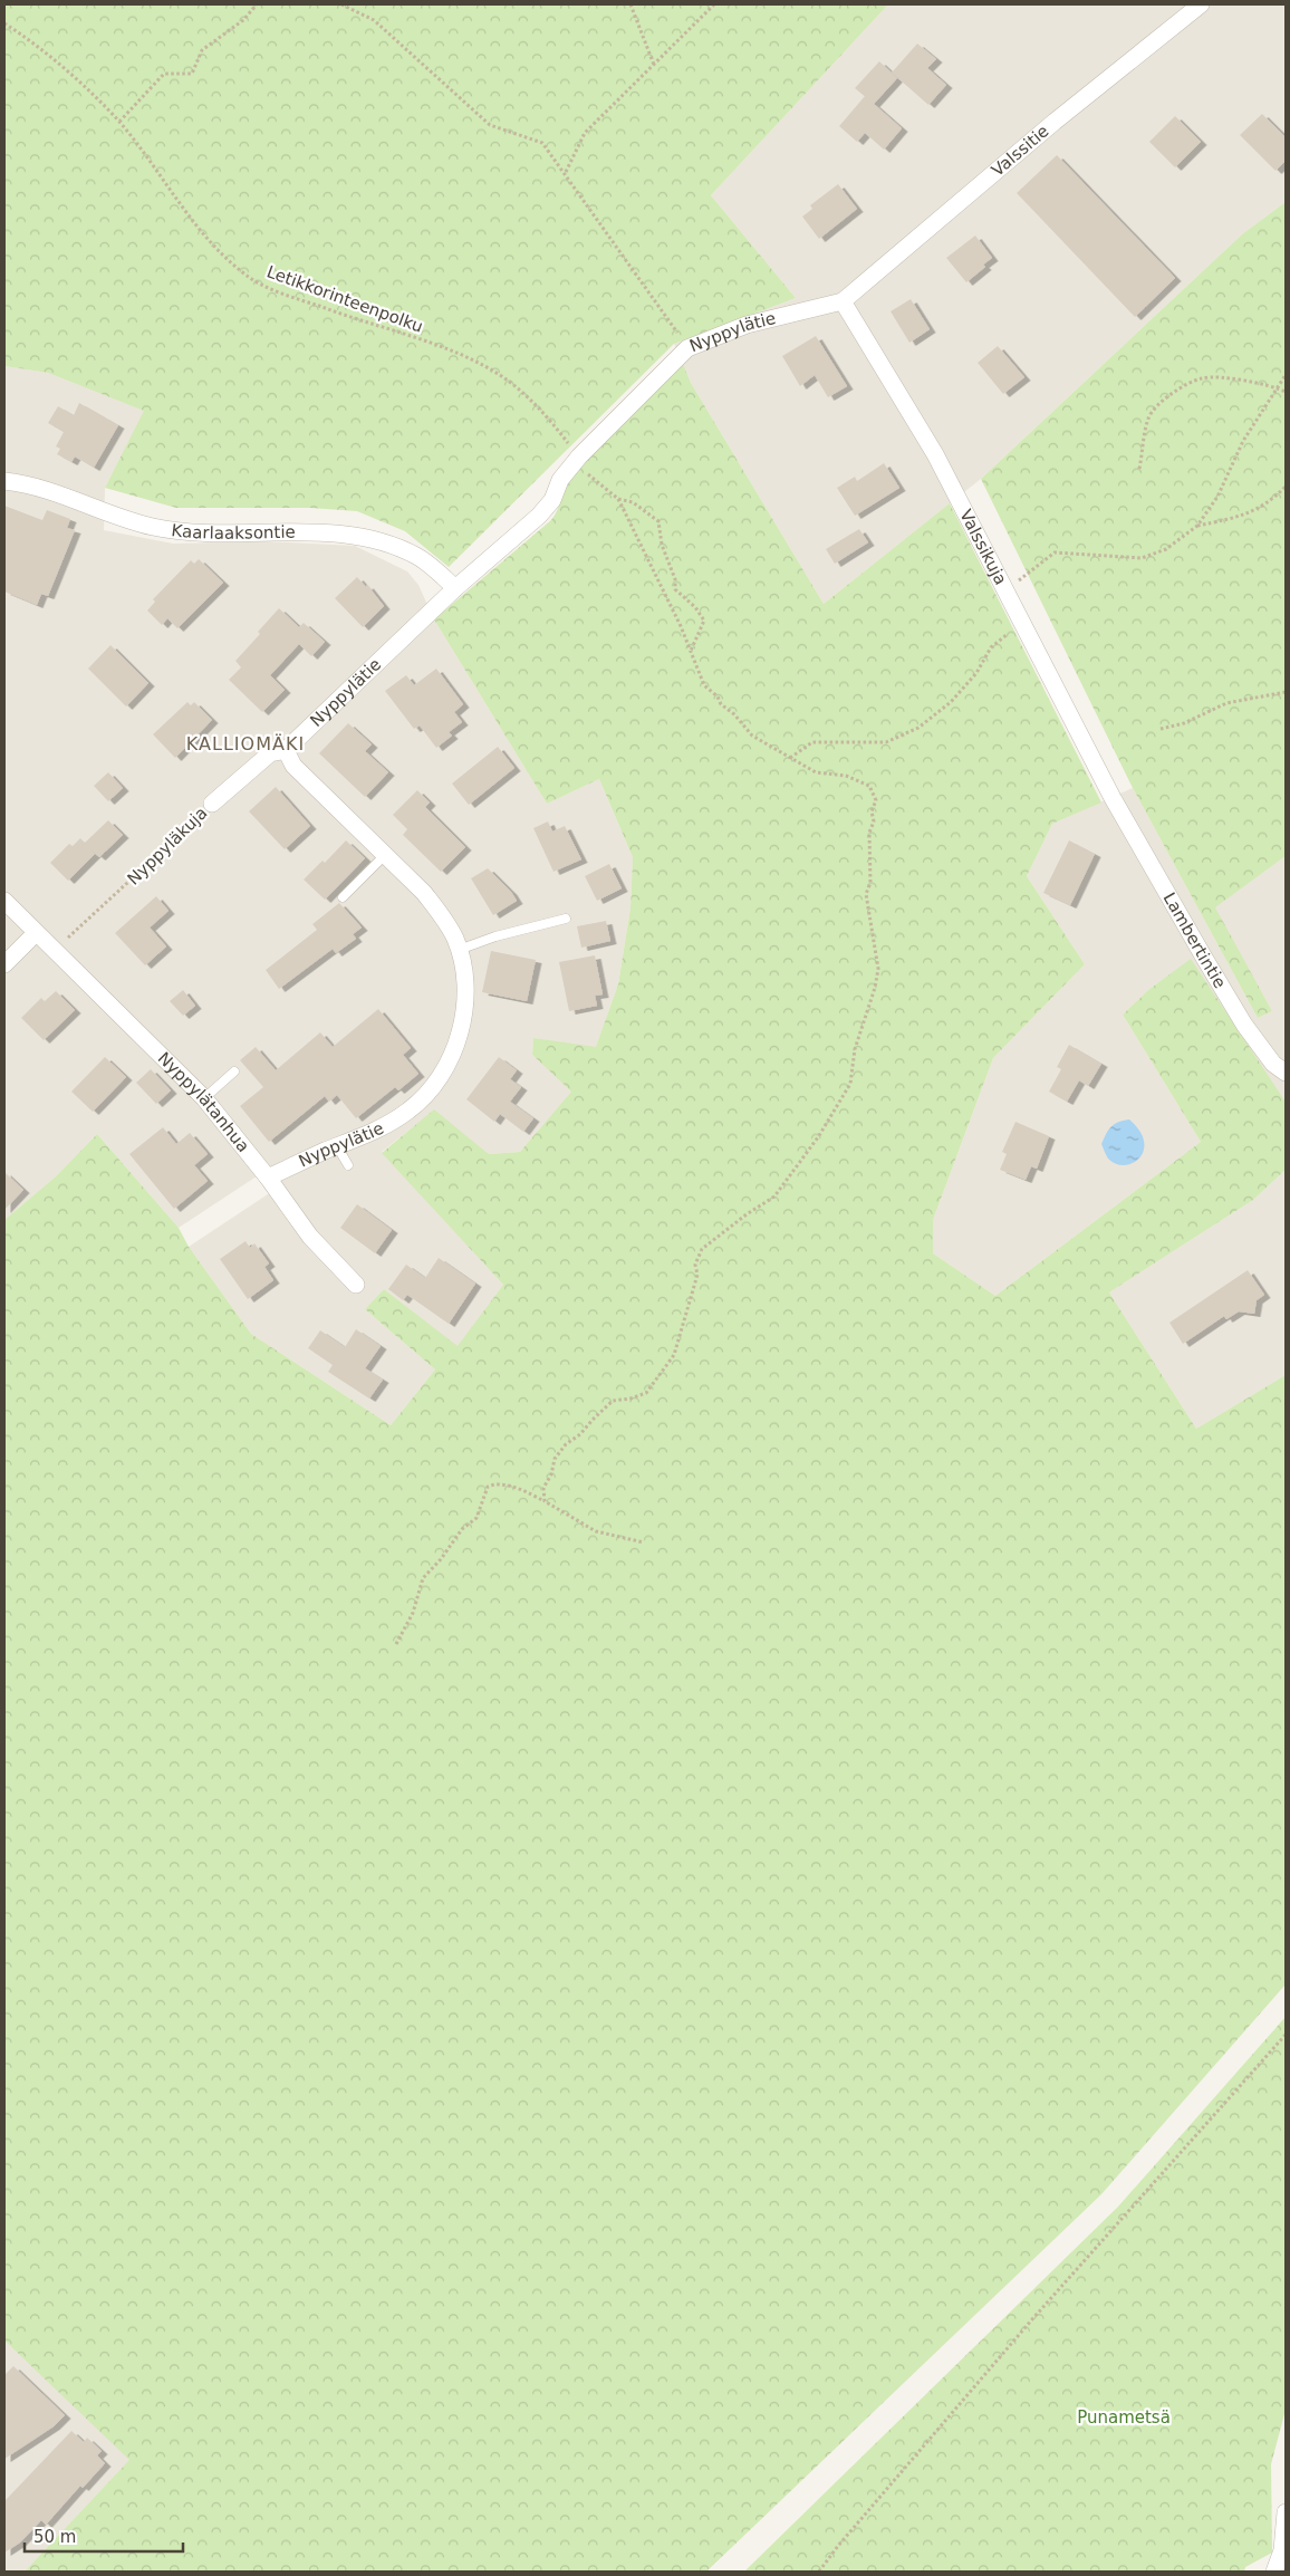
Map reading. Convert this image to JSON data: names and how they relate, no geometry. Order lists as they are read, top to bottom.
{
  "streets": {
    "street": [
      "Valssitie",
      "Nyppylätie",
      "Kaarlaaksontie",
      "Valssikuja",
      "Nyppyläkuja",
      "Lambertintie",
      "Nyppylätanhua"
    ],
    "path": ["Letikkorinteenpolku"]
  },
  "crossings": [
    ["Valssitie", "Nyppylätie"],
    ["Valssitie", "Valssikuja"],
    ["Letikkorinteenpolku", "Nyppylätie"],
    ["Nyppylätie", "Kaarlaaksontie"],
    ["Nyppylätie", "Valssikuja"],
    ["Nyppylätie", "Nyppyläkuja"],
    ["Nyppylätie", "Nyppylätanhua"],
    ["Valssikuja", "Lambertintie"],
    ["Nyppyläkuja", "Nyppylätanhua"]
  ],
  "districts": ["KALLIOMÄKI"],
  "parks": ["Punametsä"],
  "scale_bar": "50 m"
}
